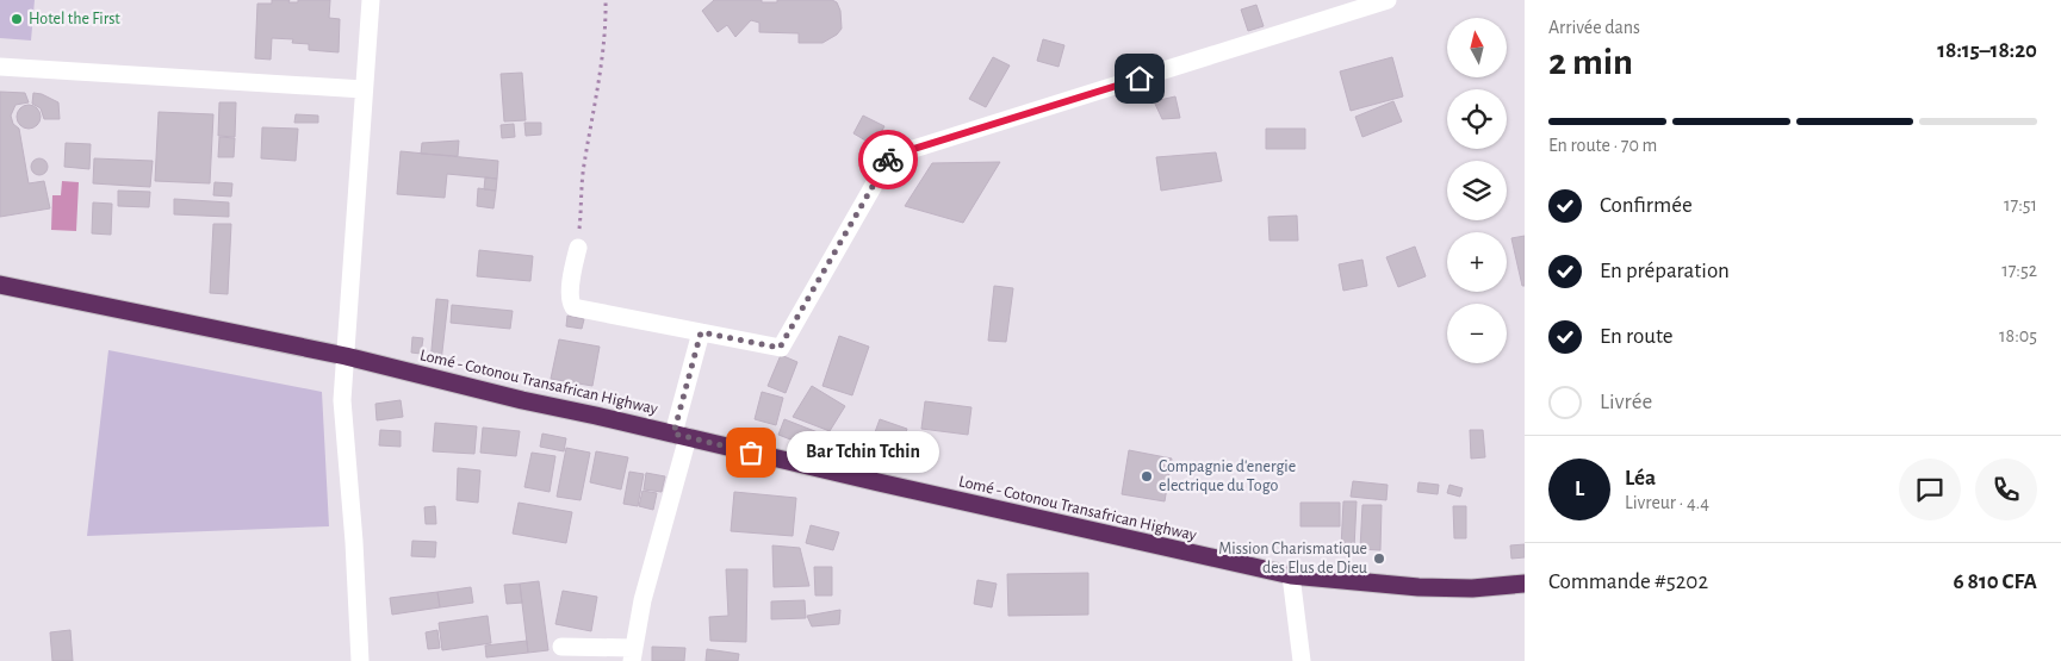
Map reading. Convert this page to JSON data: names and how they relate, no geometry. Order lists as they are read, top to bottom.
{
  "streets": {
    "highway": ["Lomé - Cotonou Transafrican Highway"]
  },
  "places": [
    "Hotel the First",
    "Bar Tchin Tchin",
    "Compagnie d'energie electrique du Togo",
    "Mission Charismatique des Elus de Dieu"
  ],
  "north": "top",
  "page": {
    "heading": ["2 min", "Arrivée dans", "18:15–18:20"],
    "panel": [
      "Léa",
      "Livreur · 4.4",
      "Commande #5202",
      "6 810 CFA"
    ],
    "map_buttons": ["+", "−"],
    "bar": "En route · 70 m",
    "list": [
      ["Confirmée", "17:51"],
      ["En préparation", "17:52"],
      ["En route", "18:05"],
      "Livrée"
    ],
    "bubble": "Bar Tchin Tchin",
    "round": "L"
  }
}
